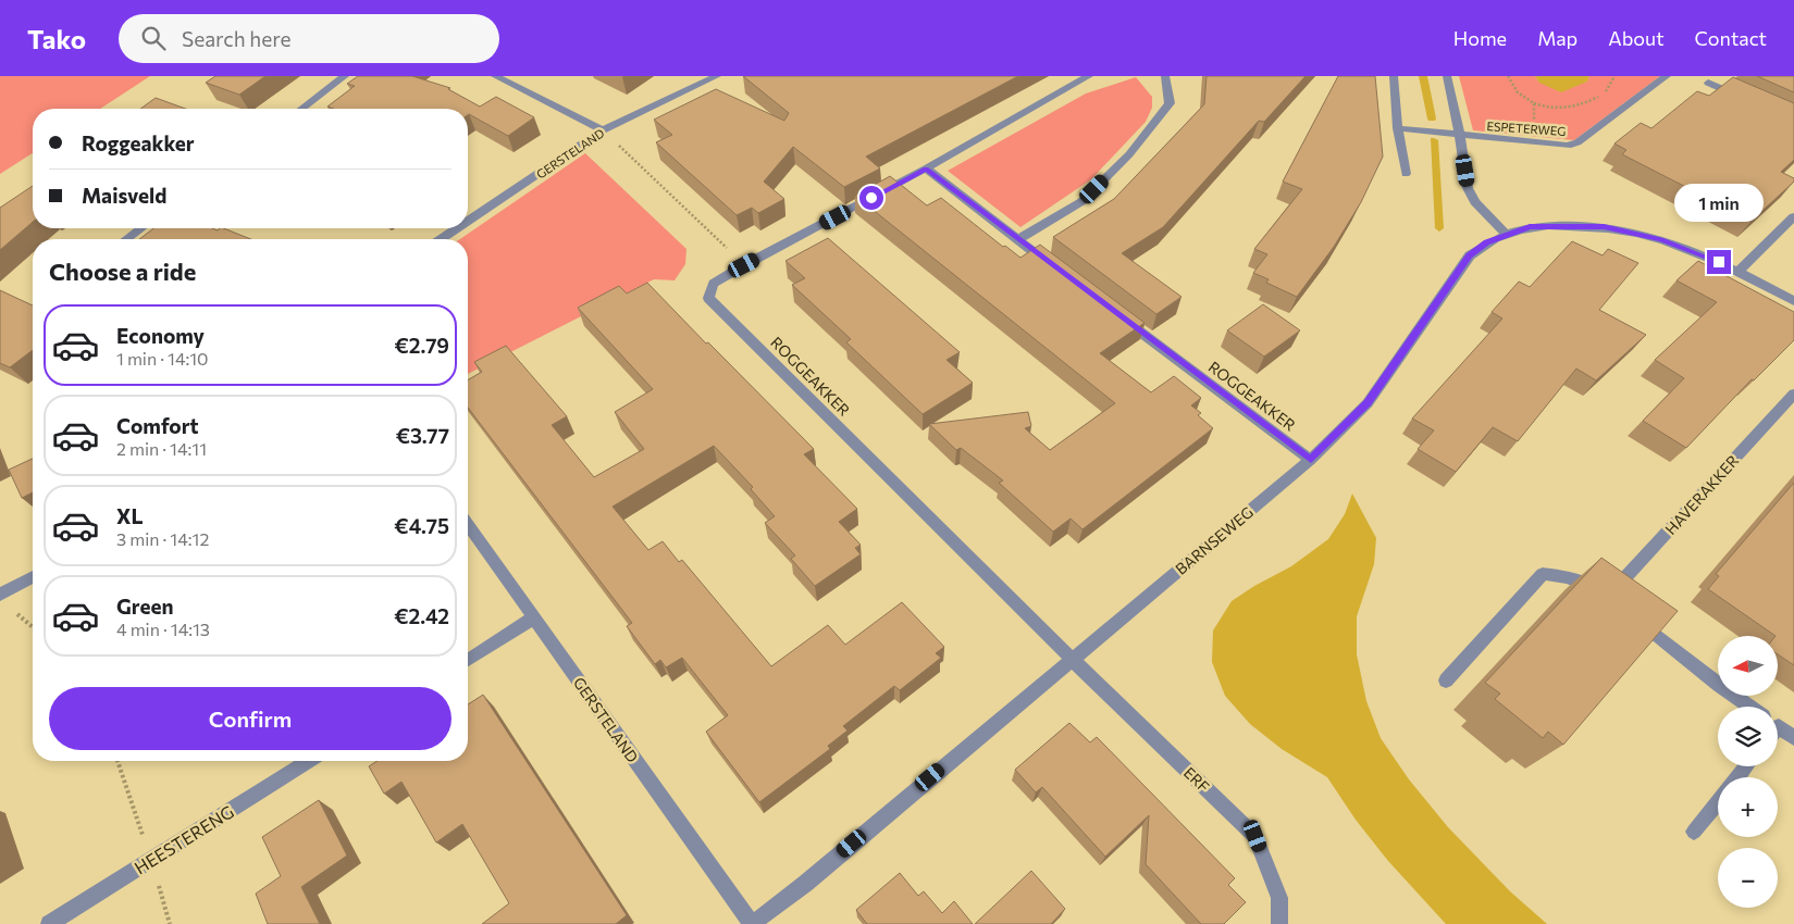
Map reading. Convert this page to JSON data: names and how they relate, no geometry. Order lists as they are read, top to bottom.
{
  "streets": {
    "street": [
      "ESPETERWEG",
      "GERSTELAND",
      "ROGGEAKKER",
      "HAVERAKKER",
      "BARNSEWEG",
      "ERF",
      "HEESTERENG"
    ]
  },
  "crossings": [
    ["GERSTELAND", "BARNSEWEG"],
    ["ROGGEAKKER", "BARNSEWEG"],
    ["ROGGEAKKER", "ERF"],
    ["BARNSEWEG", "ERF"]
  ],
  "north": "left",
  "page": {
    "header": "Tako",
    "search": "Search here",
    "nav": [
      "Home",
      "Map",
      "About",
      "Contact"
    ],
    "banner": ["Roggeakker", "Maisveld"],
    "bubble": "1 min",
    "heading": "Choose a ride",
    "list": [
      {
        "name": "Economy",
        "note": "1 min · 14:10",
        "value": "€2.79"
      },
      {
        "name": "Comfort",
        "note": "2 min · 14:11",
        "value": "€3.77"
      },
      {
        "name": "XL",
        "note": "3 min · 14:12",
        "value": "€4.75"
      },
      {
        "name": "Green",
        "note": "4 min · 14:13",
        "value": "€2.42"
      }
    ],
    "map_buttons": ["+", "−"],
    "buttons": "Confirm"
  }
}
